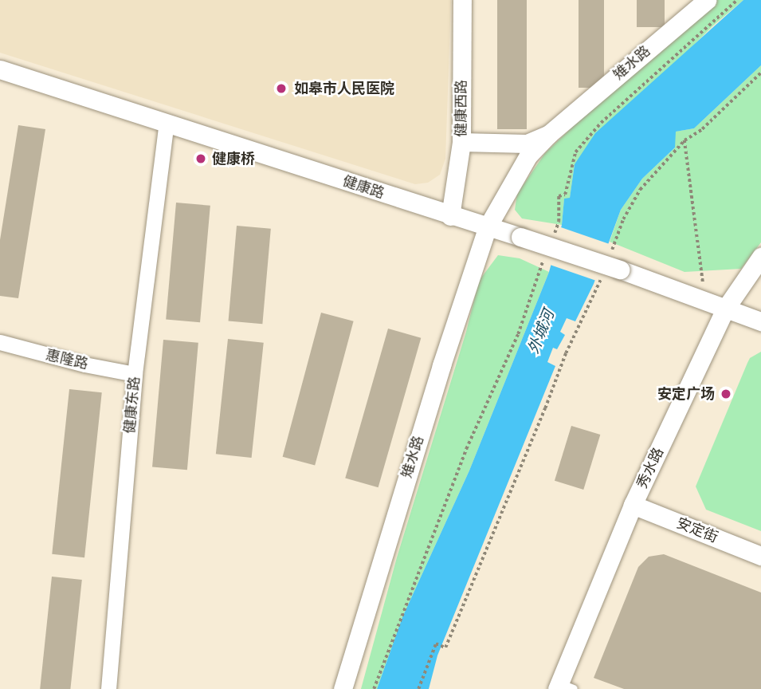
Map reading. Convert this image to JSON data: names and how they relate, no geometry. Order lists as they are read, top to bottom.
{
  "streets": {
    "street": [
      "雉水路",
      "健康西路",
      "健康路",
      "惠隆路",
      "健康东路",
      "秀水路",
      "安定街"
    ]
  },
  "crossings": [
    ["雉水路", "健康西路"],
    ["雉水路", "健康路"],
    ["健康西路", "健康路"],
    ["健康路", "健康东路"],
    ["健康路", "秀水路"],
    ["惠隆路", "健康东路"],
    ["秀水路", "安定街"]
  ],
  "water": ["外城河"],
  "places": ["如皋市人民医院", "健康桥", "安定广场"]
}
